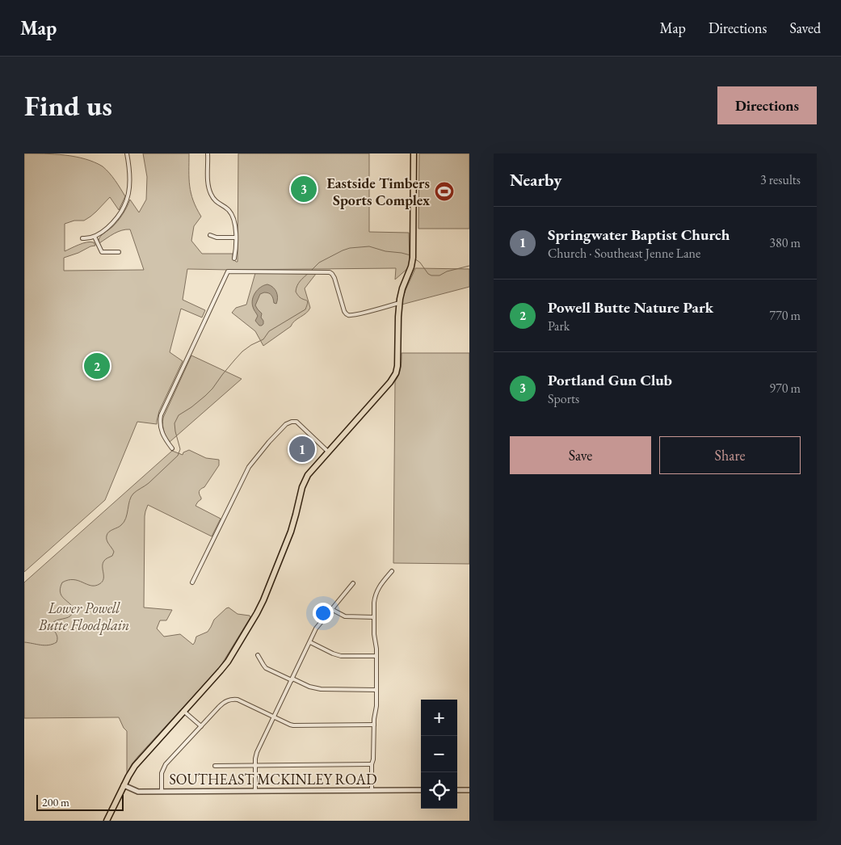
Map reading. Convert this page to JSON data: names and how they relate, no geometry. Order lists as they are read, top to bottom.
{
  "streets": {
    "street": ["SOUTHEAST MCKINLEY ROAD"]
  },
  "parks": ["Lower Powell Butte Floodplain"],
  "places": {
    "sports": ["Eastside Timbers Sports Complex"]
  },
  "scale_bar": "200 m",
  "page": {
    "header": "Map",
    "nav": ["Map", "Directions", "Saved"],
    "buttons": [
      "Directions",
      ["Save", "Share"]
    ],
    "title": "Find us",
    "heading": ["Nearby", "3 results"],
    "pins": ["3", "2", "1"],
    "list": [
      {
        "mark": "1",
        "name": "Springwater Baptist Church",
        "note": "Church · Southeast Jenne Lane",
        "value": "380 m"
      },
      {
        "mark": "2",
        "name": "Powell Butte Nature Park",
        "note": "Park",
        "value": "770 m"
      },
      {
        "mark": "3",
        "name": "Portland Gun Club",
        "note": "Sports",
        "value": "970 m"
      }
    ],
    "map_buttons": ["+", "−"],
    "scale": "200 m"
  }
}
